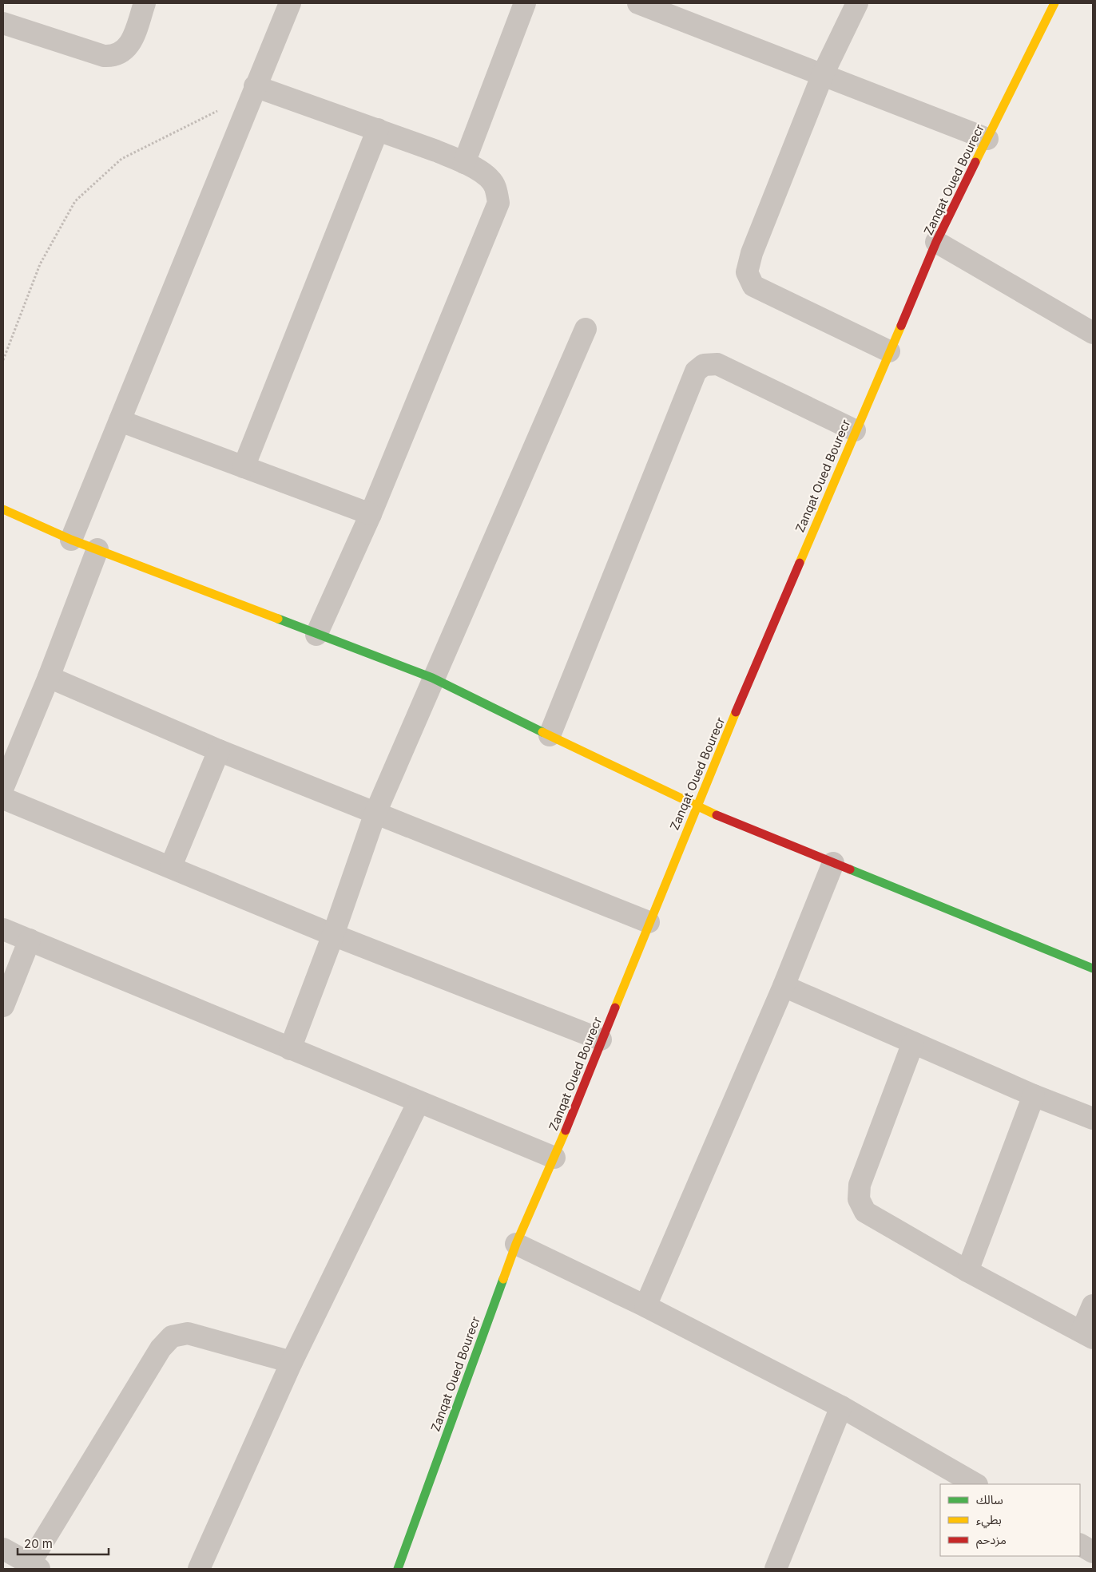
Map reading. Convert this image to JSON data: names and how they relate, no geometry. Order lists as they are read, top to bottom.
{
  "streets": {
    "street": ["Zanqat Oued Bourecr"]
  },
  "legend": ["سالك", "بطيء", "مزدحم"],
  "scale_bar": "20 m"
}
